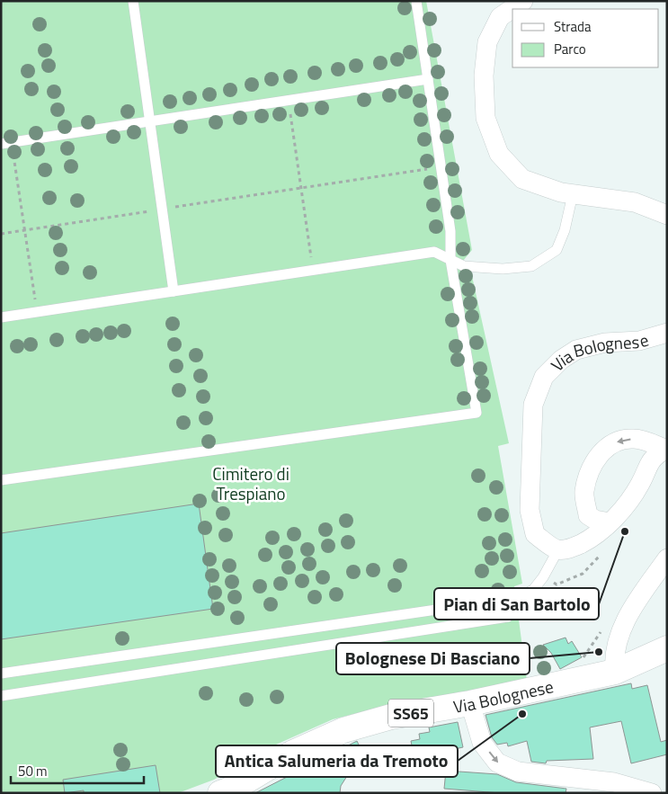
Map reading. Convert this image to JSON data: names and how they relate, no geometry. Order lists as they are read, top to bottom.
{
  "streets": {
    "main road": ["Via Bolognese", "SS65"]
  },
  "parks": ["Cimitero di Trespiano"],
  "places": ["Pian di San Bartolo", "Bolognese Di Basciano", "Antica Salumeria da Tremoto"],
  "legend": ["Strada", "Parco"],
  "scale_bar": "50 m"
}
